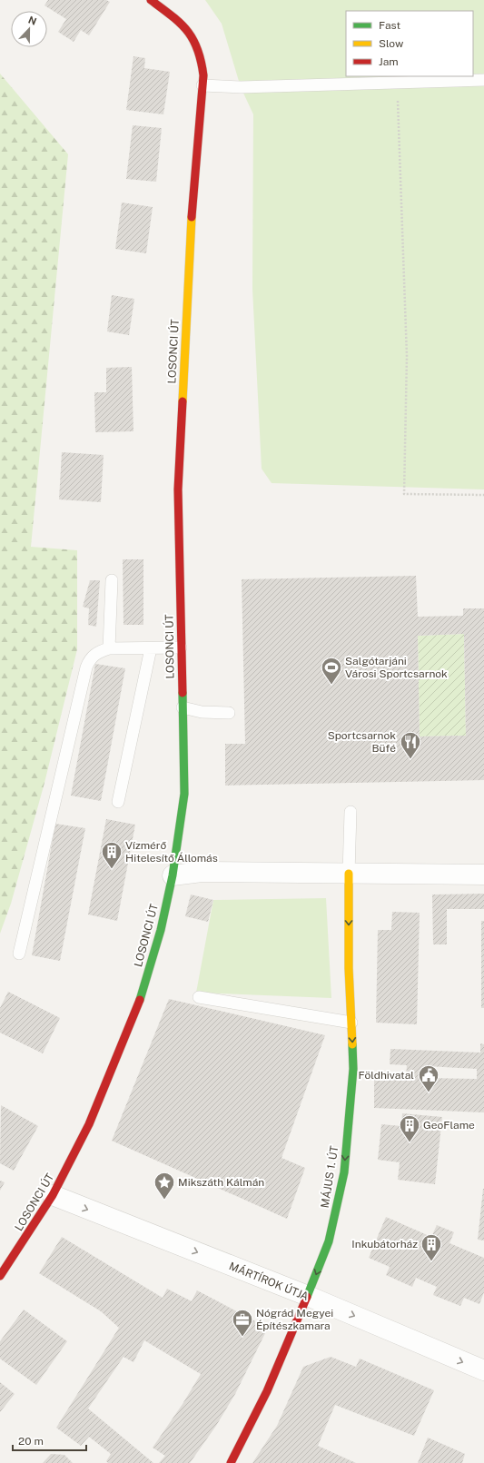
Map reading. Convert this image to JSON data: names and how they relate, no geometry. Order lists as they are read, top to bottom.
{
  "streets": {
    "street": ["LOSONCI ÚT", "MÁJUS 1. ÚT", "MÁRTÍROK ÚTJA"]
  },
  "crossings": [
    ["LOSONCI ÚT", "MÁRTÍROK ÚTJA"],
    ["MÁJUS 1. ÚT", "MÁRTÍROK ÚTJA"]
  ],
  "one_way": ["MÁJUS 1. ÚT", "MÁRTÍROK ÚTJA"],
  "places": {
    "sports": ["Salgótarjáni Városi Sportcsarnok"],
    "restaurant": ["Sportcsarnok Büfé"],
    "building": ["Vízmérő Hitelesítő Állomás", "GeoFlame", "Inkubátorház"],
    "public building": ["Földhivatal"],
    "place": ["Mikszáth Kálmán"],
    "office": ["Nógrád Megyei Építészkamara"]
  },
  "legend": ["Fast", "Slow", "Jam"],
  "scale_bar": "20 m",
  "north": "top"
}
